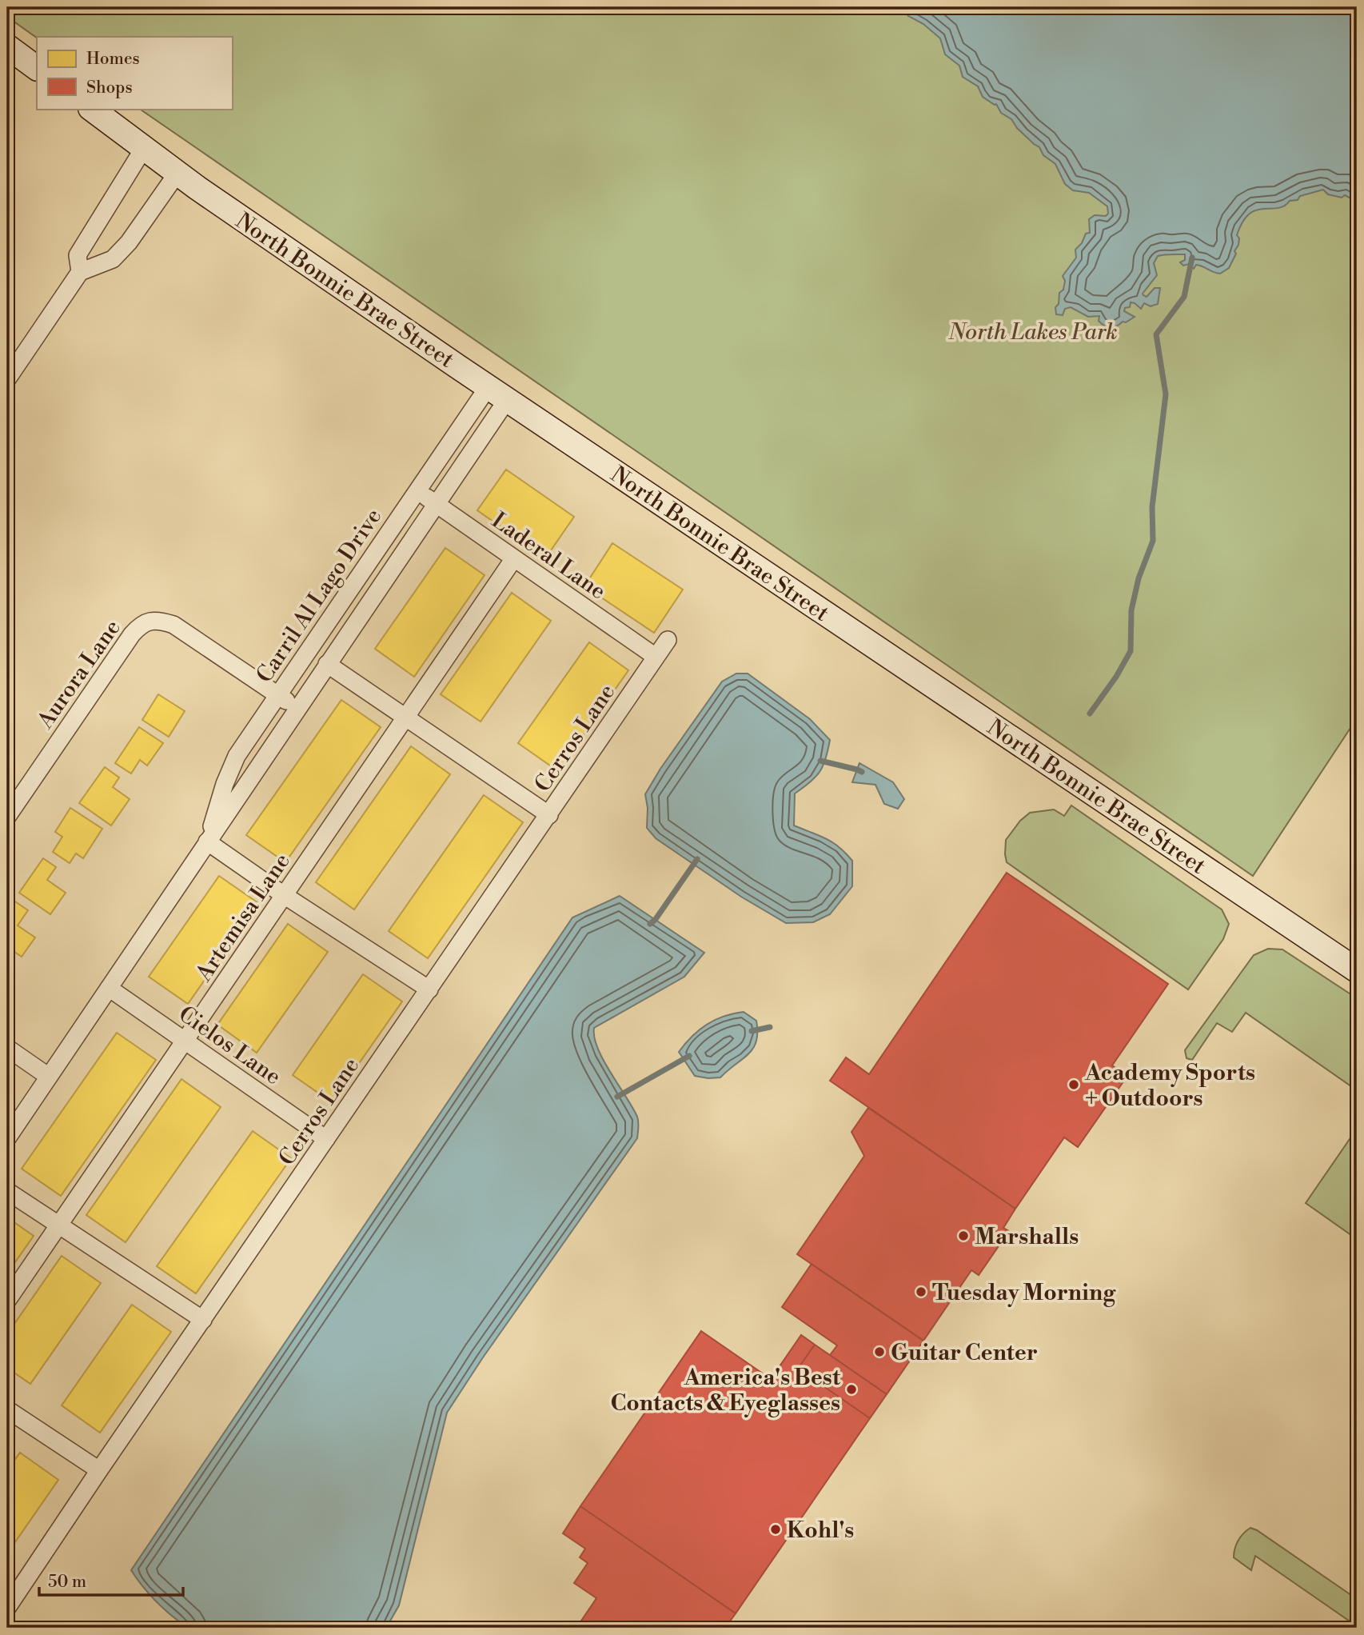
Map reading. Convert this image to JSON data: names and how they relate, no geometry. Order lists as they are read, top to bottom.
{
  "streets": {
    "main road": ["North Bonnie Brae Street"],
    "street": [
      "Laderal Lane",
      "Carril Al Lago Drive",
      "Aurora Lane",
      "Cerros Lane",
      "Artemisa Lane",
      "Cielos Lane"
    ]
  },
  "crossings": [
    ["North Bonnie Brae Street", "Carril Al Lago Drive"],
    ["Laderal Lane", "Carril Al Lago Drive"],
    ["Laderal Lane", "Cerros Lane"],
    ["Laderal Lane", "Artemisa Lane"],
    ["Carril Al Lago Drive", "Aurora Lane"],
    ["Carril Al Lago Drive", "Cielos Lane"],
    ["Cerros Lane", "Cielos Lane"],
    ["Artemisa Lane", "Cielos Lane"]
  ],
  "parks": ["North Lakes Park"],
  "places": [
    "Academy Sports + Outdoors",
    "Marshalls",
    "Tuesday Morning",
    "Guitar Center",
    "America's Best Contacts & Eyeglasses",
    "Kohl's"
  ],
  "legend": ["Homes", "Shops"],
  "scale_bar": "50 m"
}
